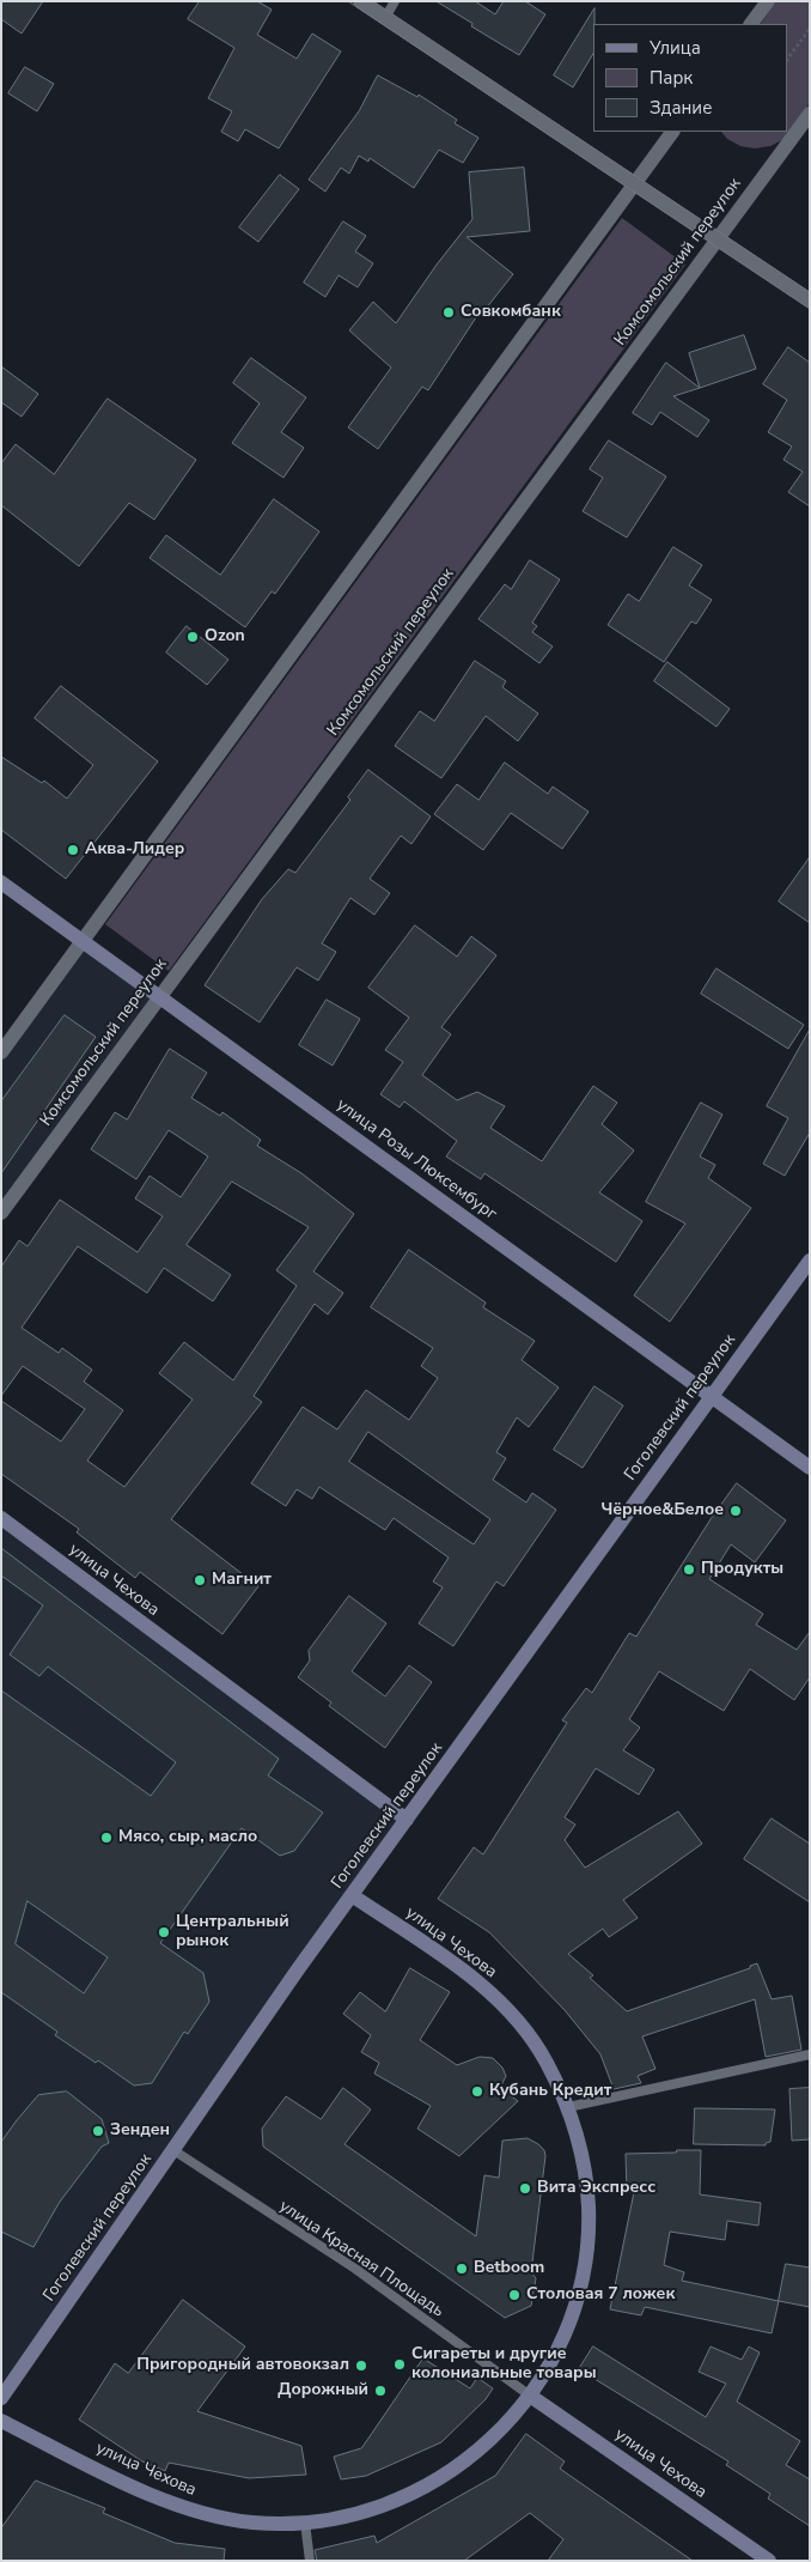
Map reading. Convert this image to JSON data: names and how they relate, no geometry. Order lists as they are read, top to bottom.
{
  "streets": {
    "main road": ["улица Розы Люксембург", "Гоголевский переулок", "улица Чехова"],
    "street": ["Комсомольский переулок"],
    "lane": ["улица Красная Площадь"]
  },
  "crossings": [
    ["Комсомольский переулок", "улица Розы Люксембург"],
    ["улица Розы Люксембург", "Гоголевский переулок"],
    ["Гоголевский переулок", "улица Чехова"],
    ["Гоголевский переулок", "улица Красная Площадь"],
    ["улица Чехова", "улица Красная Площадь"]
  ],
  "places": [
    "Совкомбанк",
    "Ozon",
    "Аква-Лидер",
    "Чёрное&Белое",
    "Продукты",
    "Магнит",
    "Мясо, сыр, масло",
    "Центральный рынок",
    "Кубань Кредит",
    "Зенден",
    "Вита Экспресс",
    "Betboom",
    "Столовая 7 ложек",
    "Сигареты и другие колониальные товары",
    "Пригородный автовокзал",
    "Дорожный"
  ],
  "legend": ["Улица", "Парк", "Здание"]
}
